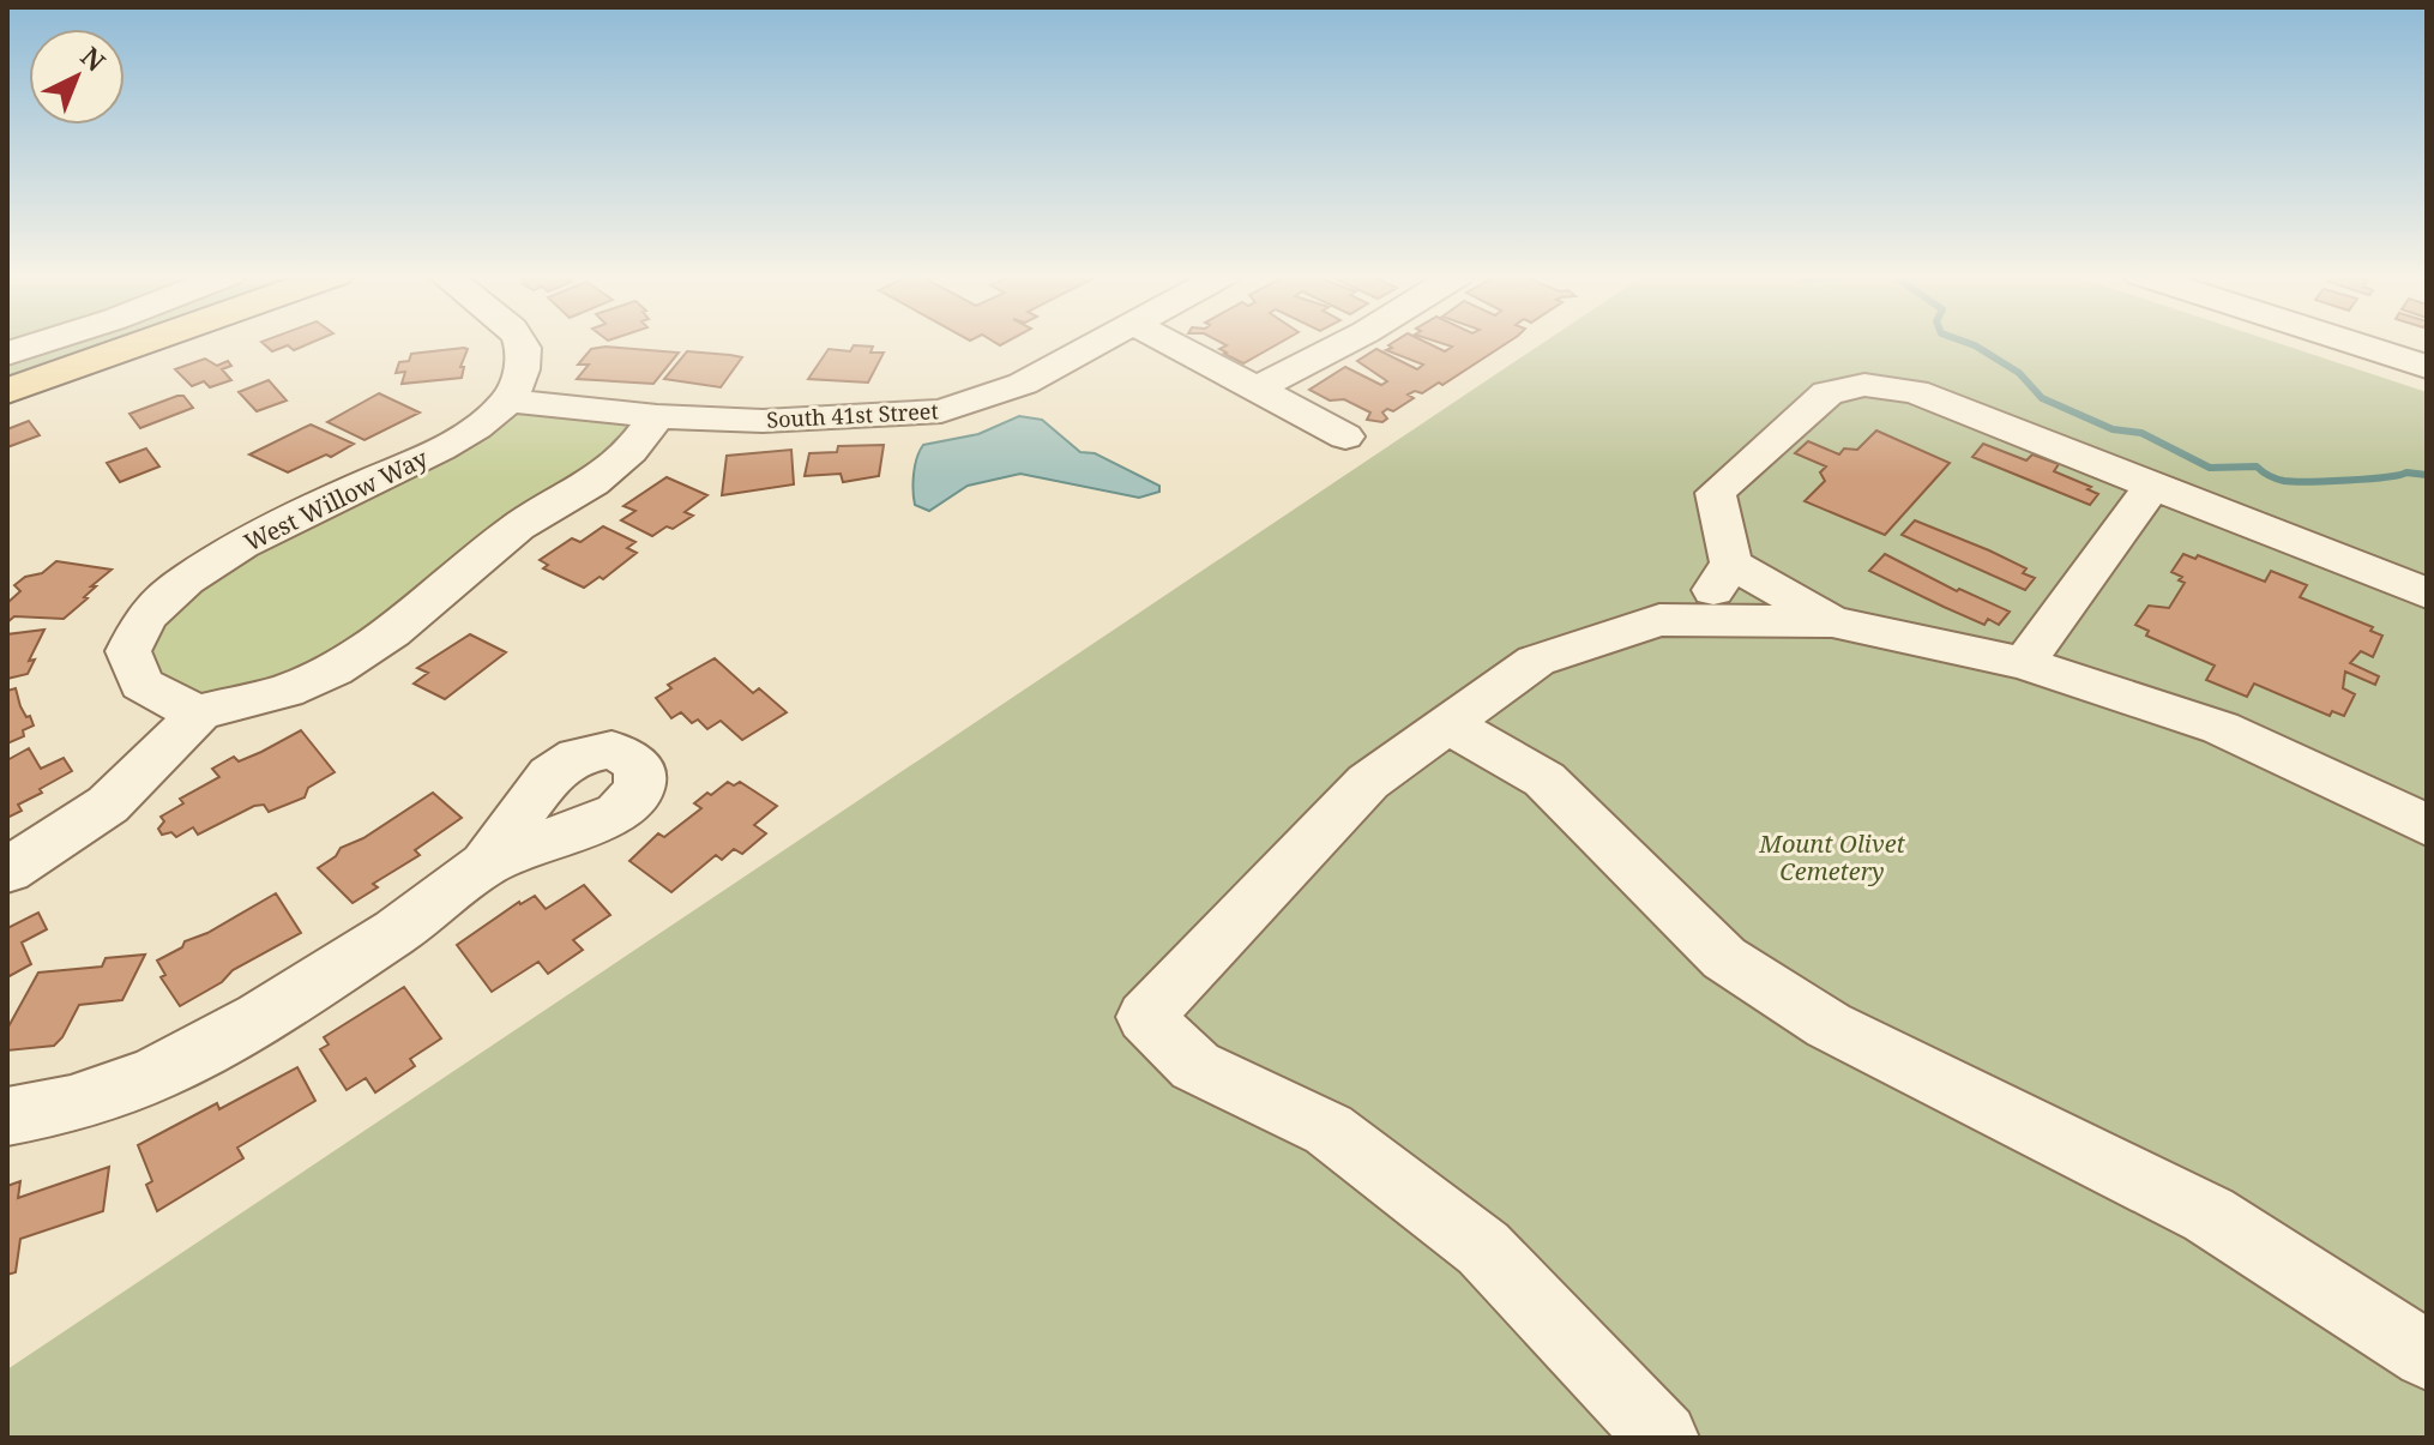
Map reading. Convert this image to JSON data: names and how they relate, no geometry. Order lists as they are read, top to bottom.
{
  "streets": {
    "street": ["South 41st Street", "West Willow Way"]
  },
  "crossings": [
    ["South 41st Street", "West Willow Way"]
  ],
  "parks": ["Mount Olivet Cemetery"],
  "north": "top right"
}
